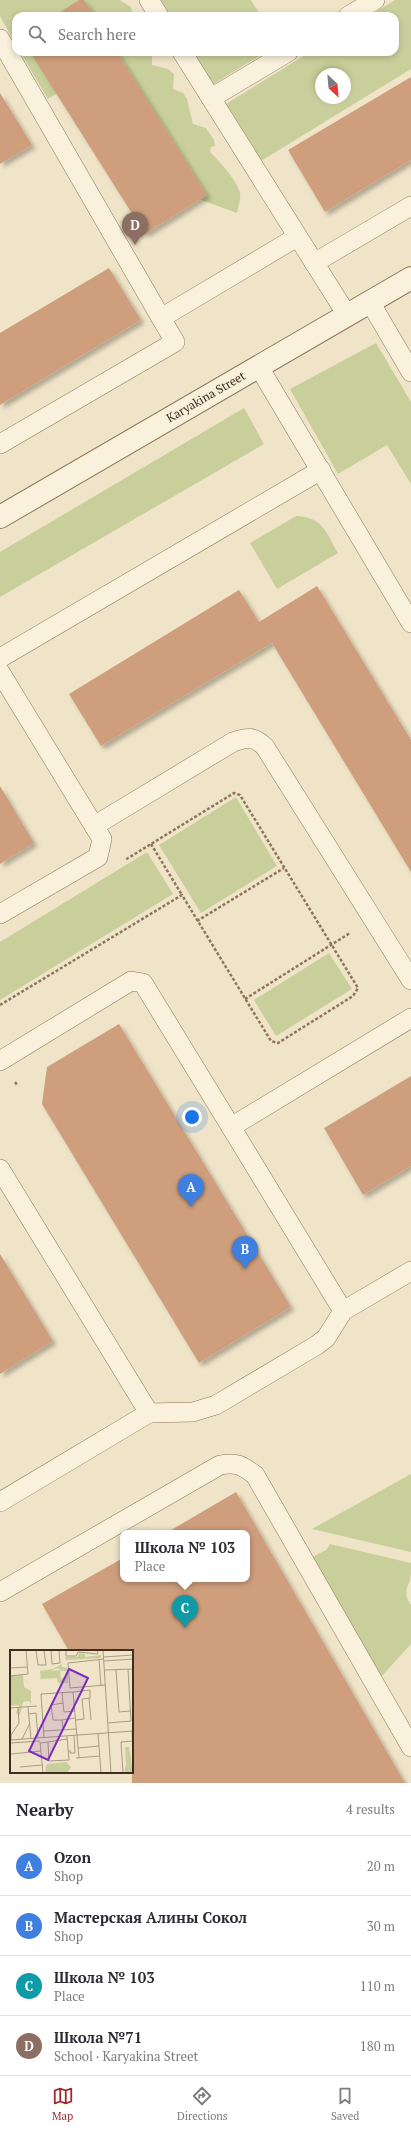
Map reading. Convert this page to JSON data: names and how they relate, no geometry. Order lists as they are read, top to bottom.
{
  "streets": {
    "street": ["Karyakina Street"]
  },
  "north": "bottom right",
  "page": {
    "search": "Search here",
    "pins": [
      "D",
      "A",
      "B",
      "C"
    ],
    "popup": ["Школа № 103", "Place"],
    "heading": ["Nearby", "4 results"],
    "list": [
      {
        "mark": "A",
        "name": "Ozon",
        "note": "Shop",
        "value": "20 m"
      },
      {
        "mark": "B",
        "name": "Мастерская Алины Сокол",
        "note": "Shop",
        "value": "30 m"
      },
      {
        "mark": "C",
        "name": "Школа № 103",
        "note": "Place",
        "value": "110 m"
      },
      {
        "mark": "D",
        "name": "Школа №71",
        "note": "School · Karyakina Street",
        "value": "180 m"
      }
    ],
    "nav": ["Map", "Directions", "Saved"]
  }
}
